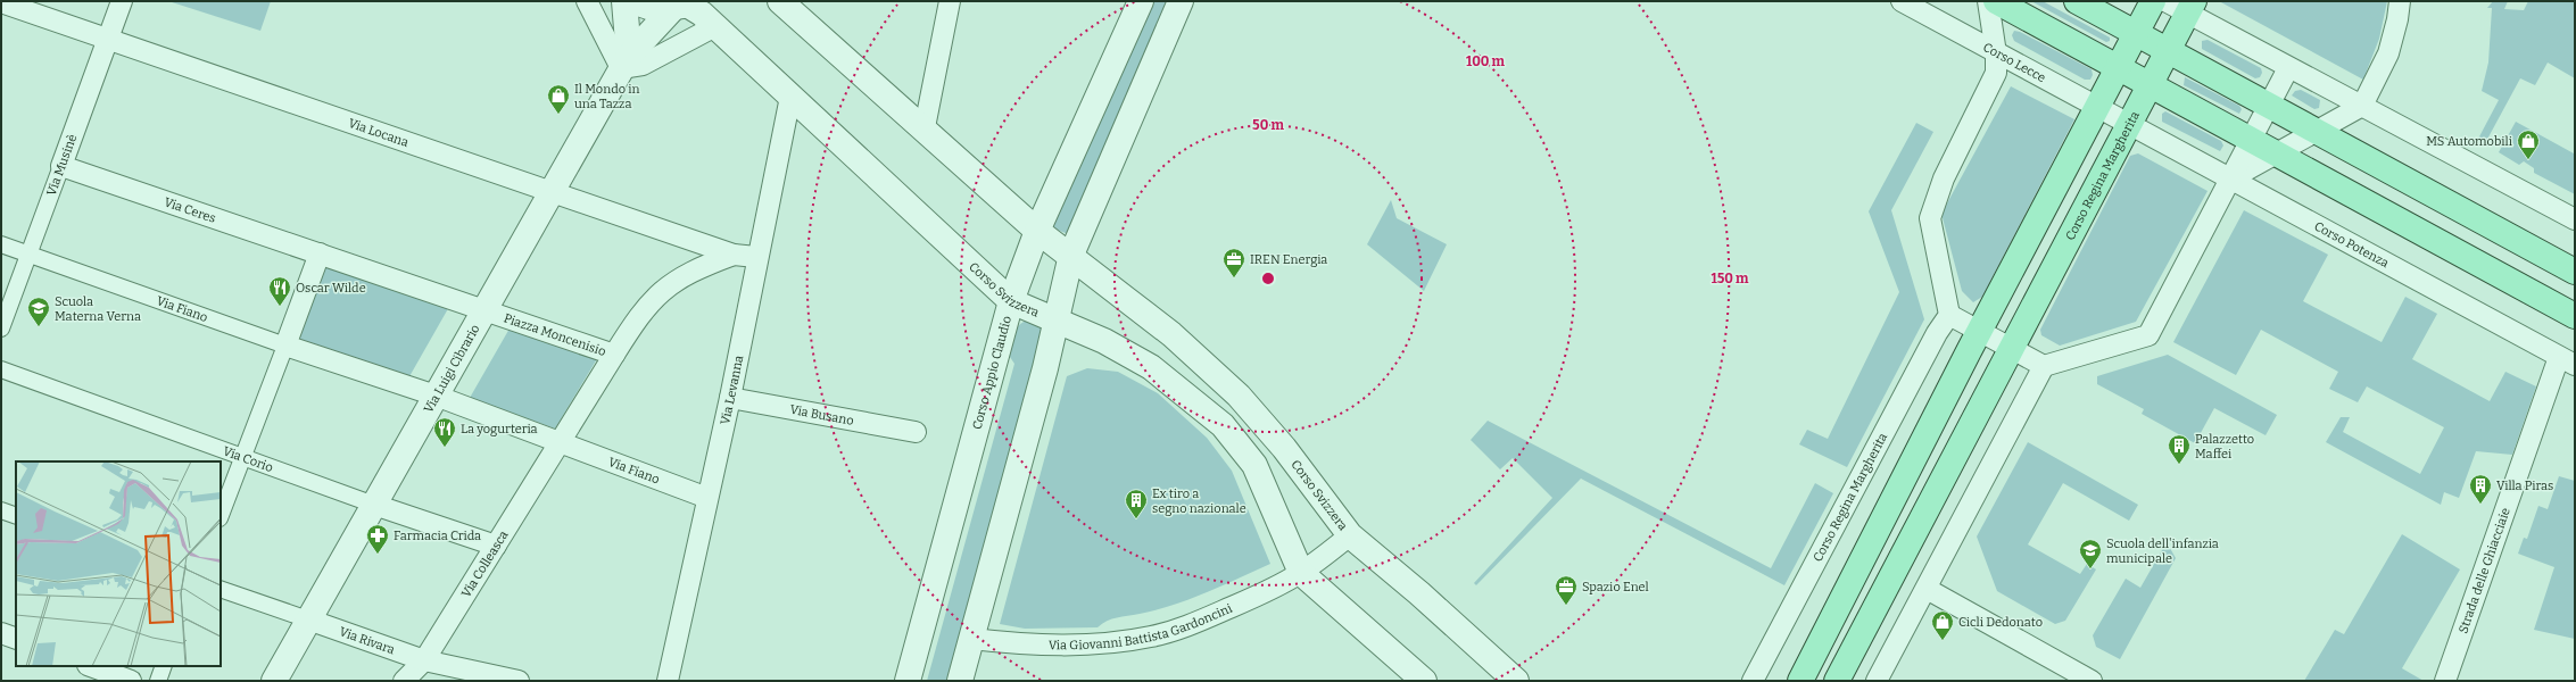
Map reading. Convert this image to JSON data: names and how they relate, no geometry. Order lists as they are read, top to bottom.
{
  "streets": {
    "main road": ["Corso Regina Margherita"],
    "street": [
      "Corso Lecce",
      "Via Locana",
      "Via Musinè",
      "Via Ceres",
      "Corso Potenza",
      "Corso Svizzera",
      "Via Fiano",
      "Piazza Moncenisio",
      "Via Luigi Cibrario",
      "Corso Appio Claudio",
      "Via Levanna",
      "Via Busano",
      "Via Corio",
      "Via Colleasca",
      "Strada delle Ghiacciaie",
      "Via Giovanni Battista Gardoncini",
      "Via Rivara"
    ]
  },
  "crossings": [
    ["Corso Lecce", "Corso Regina Margherita"],
    ["Corso Lecce", "Corso Potenza"],
    ["Via Locana", "Via Musinè"],
    ["Via Locana", "Via Luigi Cibrario"],
    ["Via Locana", "Via Levanna"],
    ["Via Musinè", "Via Ceres"],
    ["Via Musinè", "Via Fiano"],
    ["Corso Regina Margherita", "Corso Potenza"],
    ["Via Ceres", "Piazza Moncenisio"],
    ["Corso Potenza", "Strada delle Ghiacciaie"],
    ["Corso Svizzera", "Via Luigi Cibrario"],
    ["Corso Svizzera", "Corso Appio Claudio"],
    ["Corso Svizzera", "Via Levanna"],
    ["Corso Svizzera", "Via Giovanni Battista Gardoncini"],
    ["Via Fiano", "Piazza Moncenisio"],
    ["Via Fiano", "Via Levanna"],
    ["Via Fiano", "Via Colleasca"],
    ["Piazza Moncenisio", "Via Luigi Cibrario"],
    ["Piazza Moncenisio", "Via Colleasca"],
    ["Via Luigi Cibrario", "Via Corio"],
    ["Via Luigi Cibrario", "Via Rivara"],
    ["Via Levanna", "Via Busano"],
    ["Via Corio", "Via Colleasca"],
    ["Via Colleasca", "Via Rivara"]
  ],
  "places": {
    "shop": ["Il Mondo in una Tazza", "MS Automobili", "Cicli Dedonato"],
    "office": ["IREN Energia", "Spazio Enel"],
    "restaurant": ["Oscar Wilde", "La yogurteria"],
    "school or university": ["Scuola Materna Verna", "Scuola dell'infanzia municipale"],
    "building": ["Palazzetto Maffei", "Villa Piras", "Ex tiro a segno nazionale"],
    "pharmacy": ["Farmacia Crida"]
  },
  "rings": ["100 m", "50 m", "150 m"]
}
